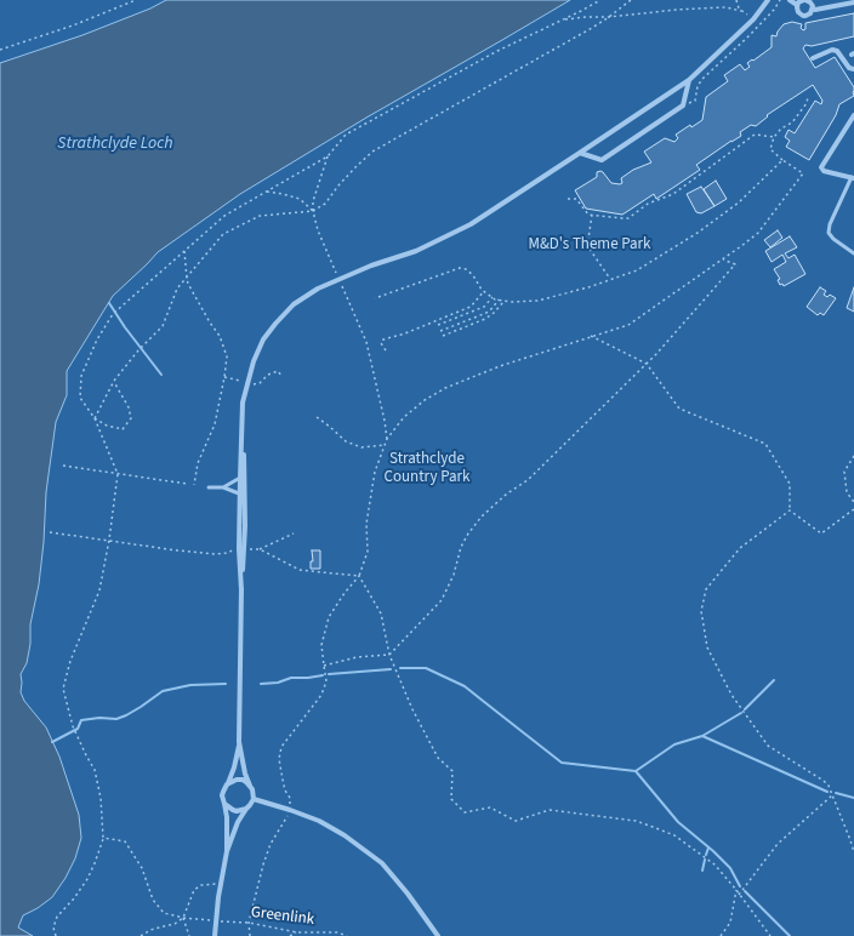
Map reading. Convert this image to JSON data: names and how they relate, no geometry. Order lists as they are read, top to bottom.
{
  "streets": {
    "path": ["Greenlink"]
  },
  "water": ["Strathclyde Loch"],
  "parks": ["M&D's Theme Park", "Strathclyde Country Park"]
}
